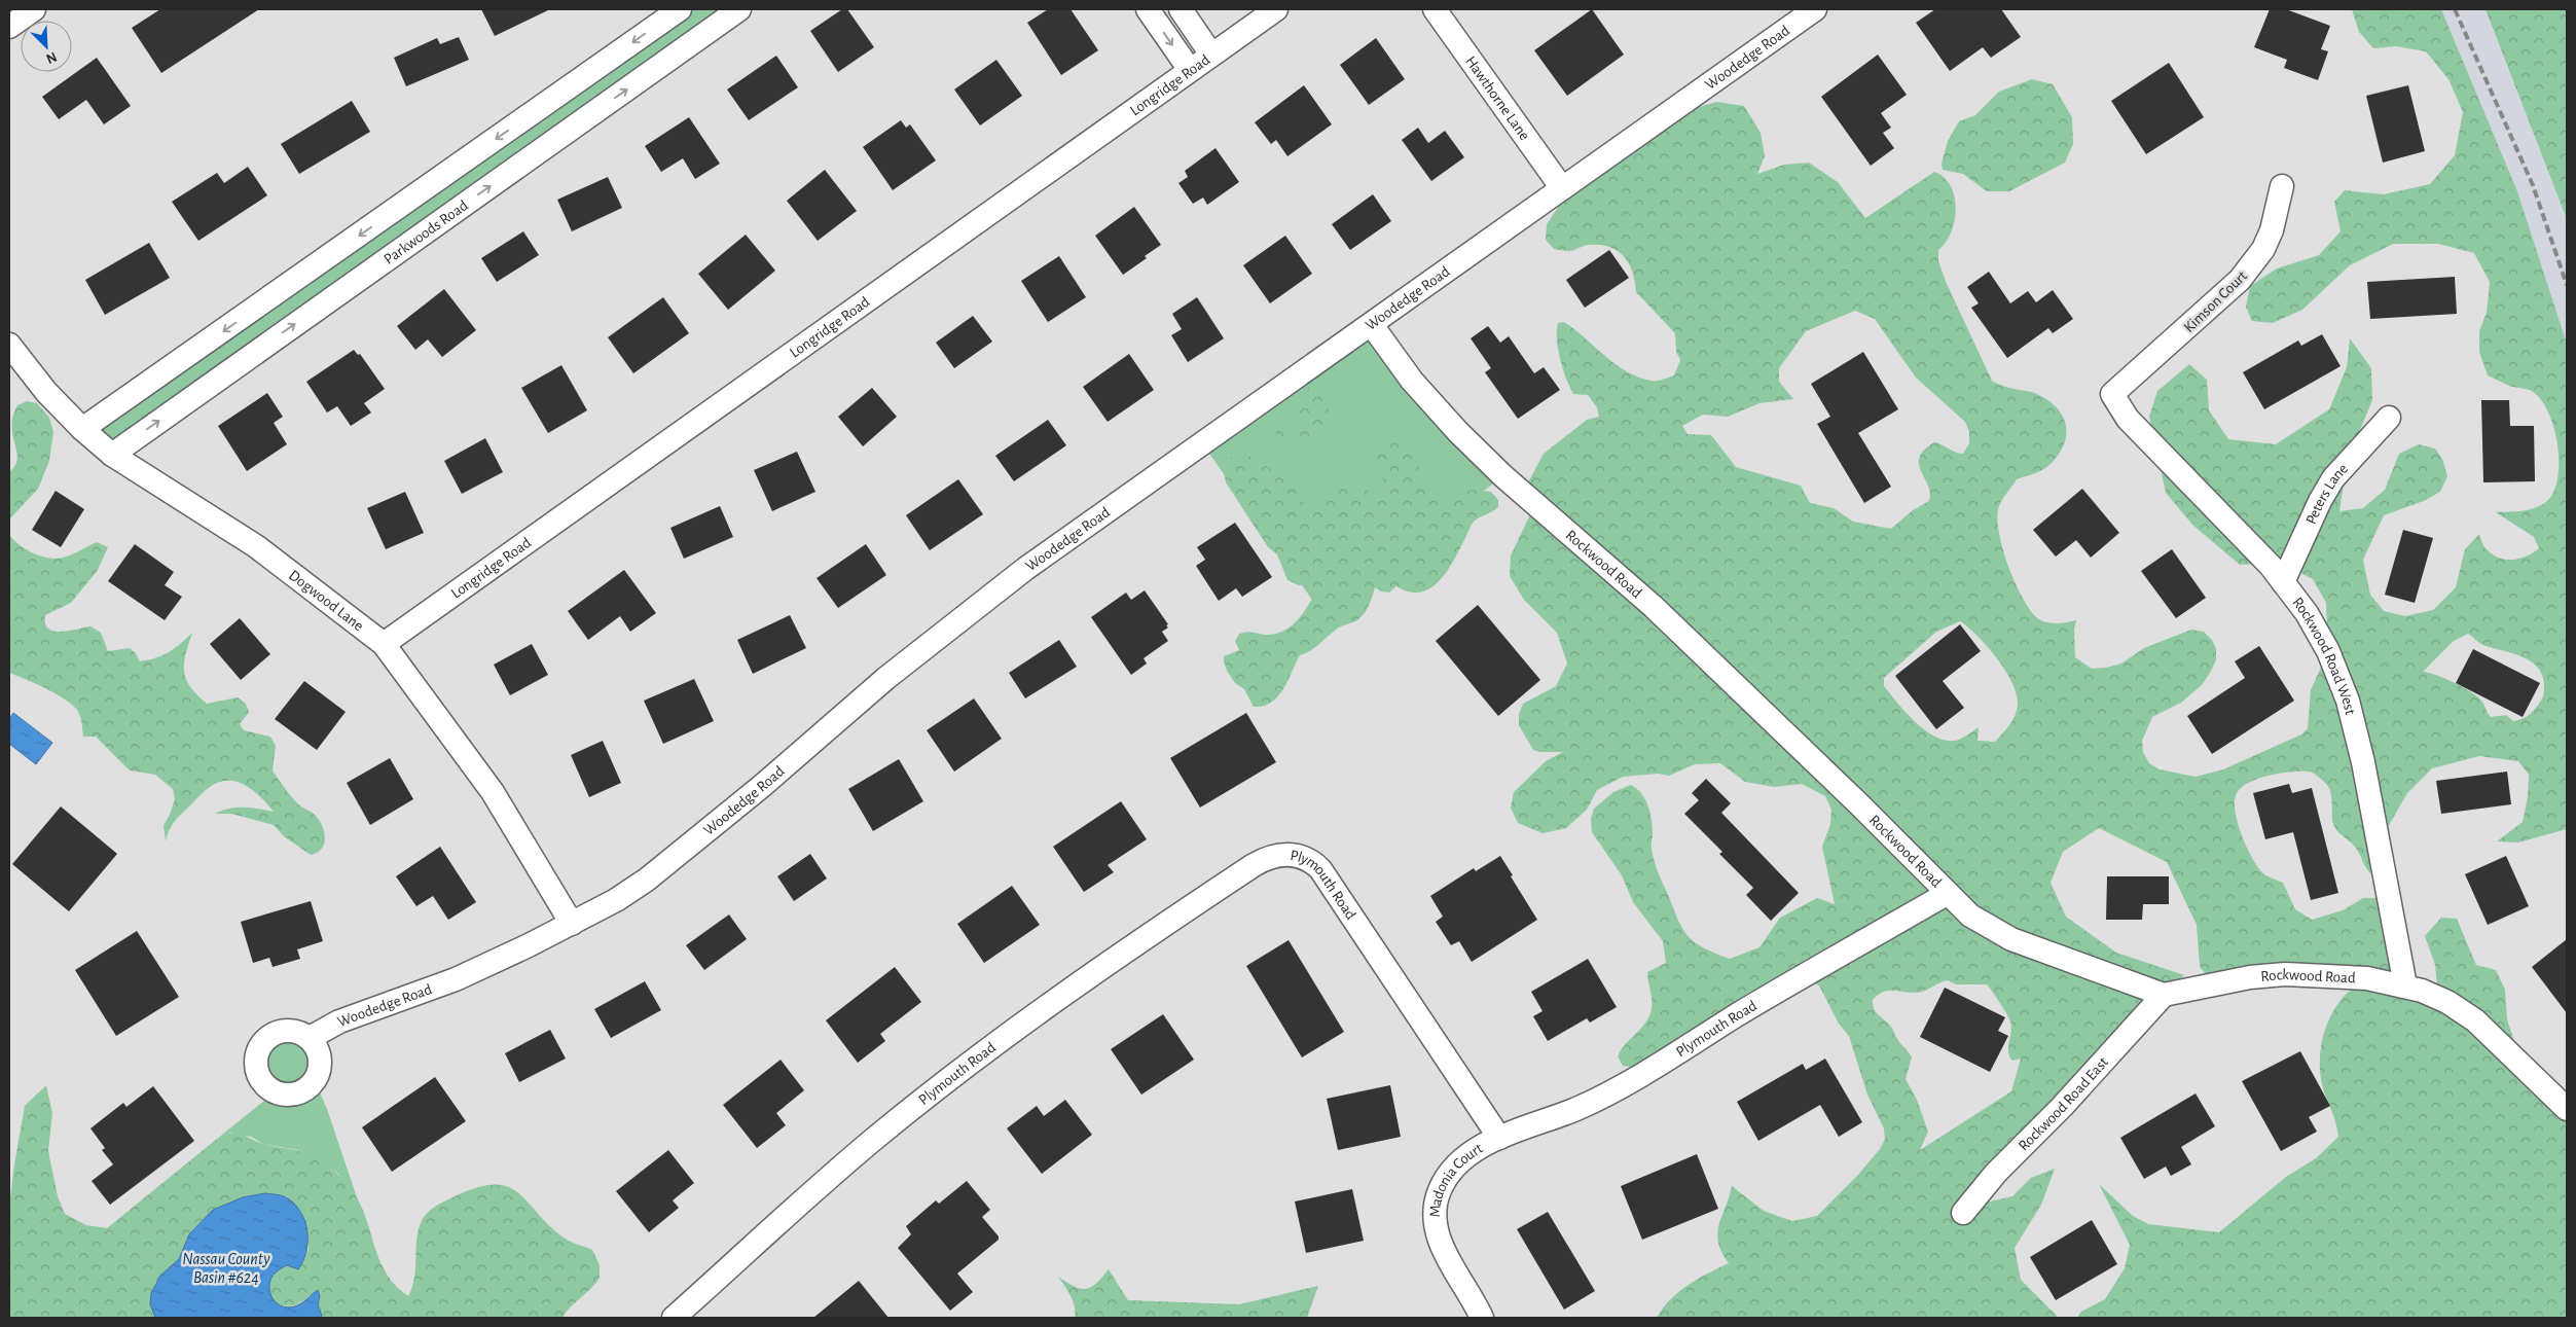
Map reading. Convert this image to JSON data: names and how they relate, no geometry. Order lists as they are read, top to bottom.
{
  "streets": {
    "street": [
      "Woodedge Road",
      "Longridge Road",
      "Hawthorne Lane",
      "Parkwoods Road",
      "Kimson Court",
      "Peters Lane",
      "Rockwood Road",
      "Dogwood Lane",
      "Rockwood Road West",
      "Plymouth Road",
      "Rockwood Road East",
      "Madonia Court"
    ]
  },
  "crossings": [
    ["Woodedge Road", "Hawthorne Lane"],
    ["Woodedge Road", "Rockwood Road"],
    ["Woodedge Road", "Dogwood Lane"],
    ["Longridge Road", "Dogwood Lane"],
    ["Parkwoods Road", "Dogwood Lane"],
    ["Kimson Court", "Rockwood Road West"],
    ["Peters Lane", "Rockwood Road West"],
    ["Rockwood Road", "Rockwood Road West"],
    ["Rockwood Road", "Plymouth Road"],
    ["Rockwood Road", "Rockwood Road East"],
    ["Plymouth Road", "Madonia Court"]
  ],
  "water": ["Nassau County Basin #624"],
  "north": "bottom right"
}
